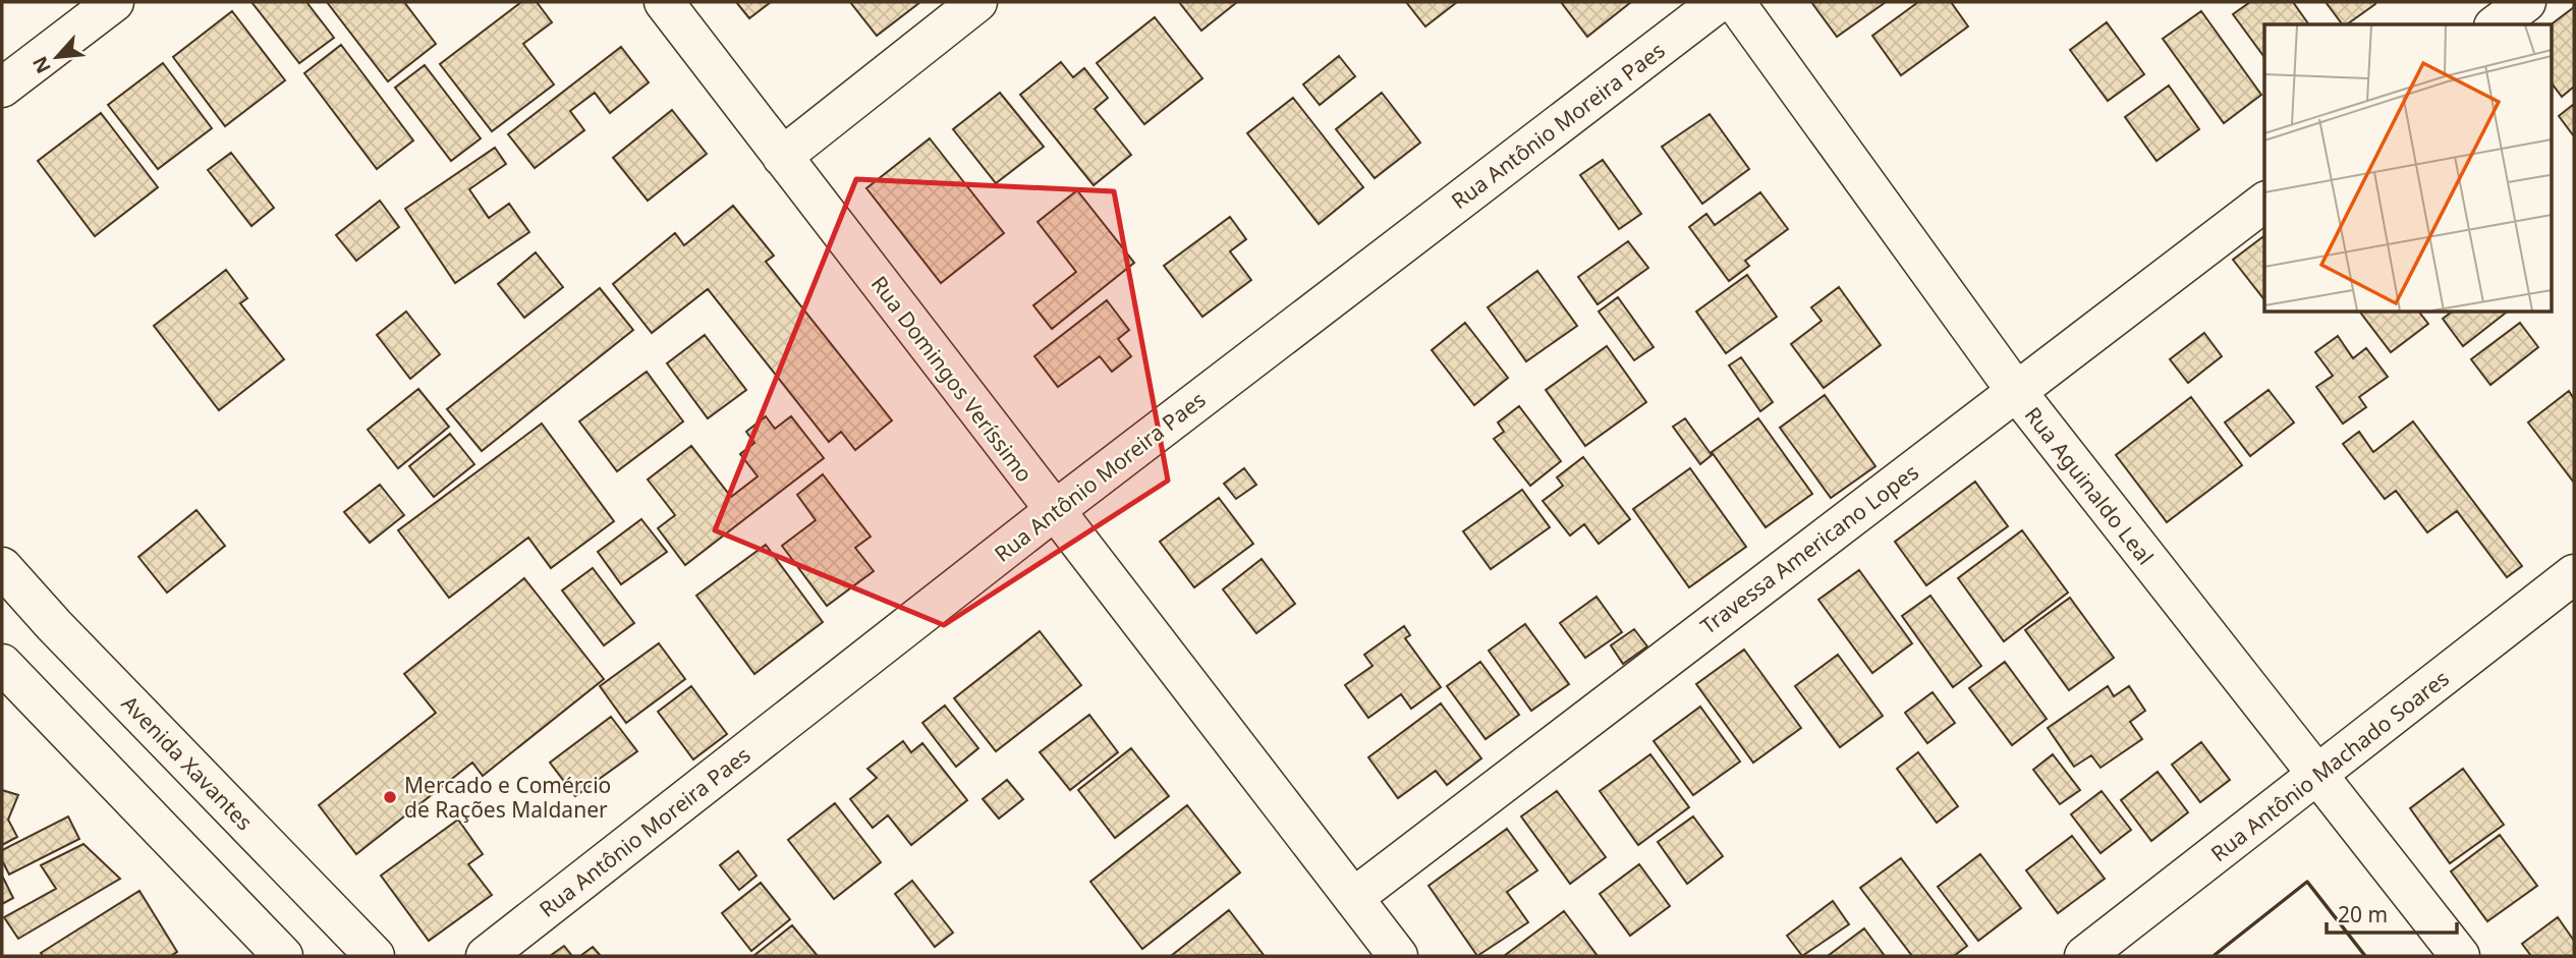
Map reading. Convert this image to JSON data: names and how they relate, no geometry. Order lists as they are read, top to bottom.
{
  "streets": {
    "street": [
      "Rua Antônio Moreira Paes",
      "Rua Domingos Veríssimo",
      "Rua Aguinaldo Leal",
      "Travessa Americano Lopes",
      "Avenida Xavantes",
      "Rua Antônio Machado Soares"
    ]
  },
  "crossings": [
    ["Rua Antônio Moreira Paes", "Rua Domingos Veríssimo"],
    ["Rua Domingos Veríssimo", "Travessa Americano Lopes"],
    ["Rua Aguinaldo Leal", "Travessa Americano Lopes"],
    ["Rua Aguinaldo Leal", "Rua Antônio Machado Soares"]
  ],
  "places": ["Mercado e Comércio de Rações Maldaner"],
  "scale_bar": "20 m",
  "north": "bottom left"
}
